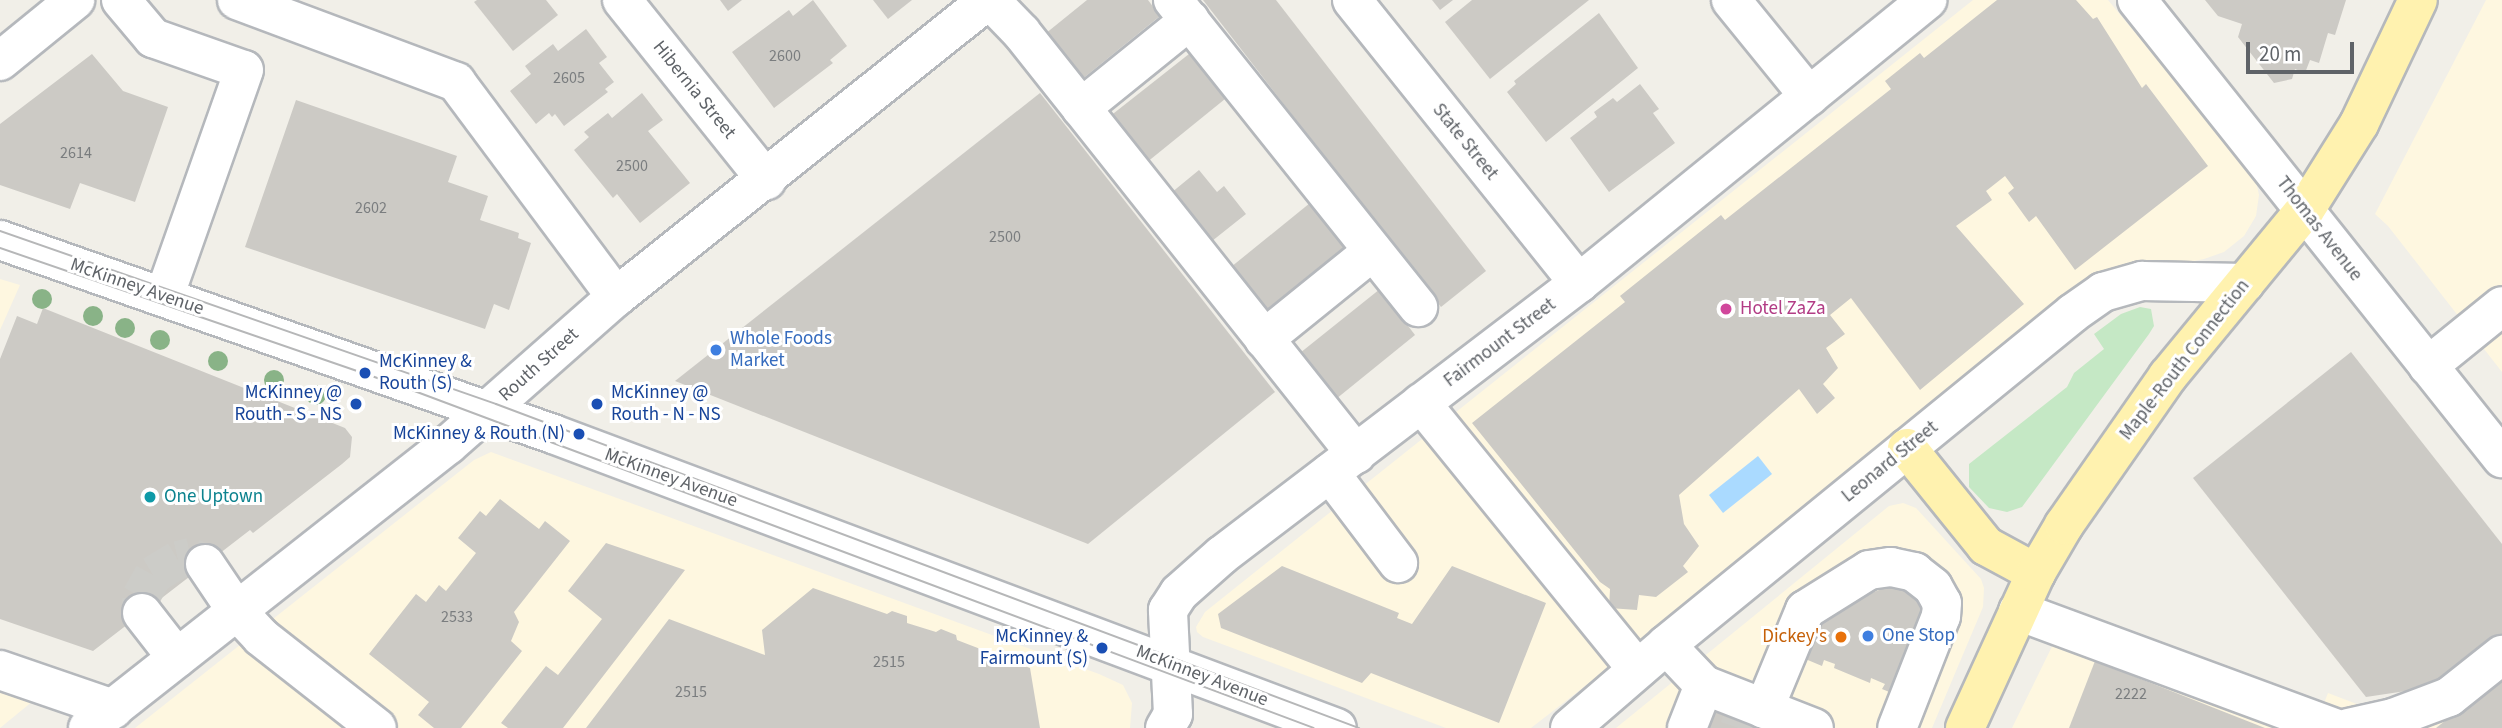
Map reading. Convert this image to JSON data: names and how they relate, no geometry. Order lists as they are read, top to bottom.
{
  "streets": {
    "main road": ["Maple-Routh Connection"],
    "street": [
      "Hibernia Street",
      "State Street",
      "Thomas Avenue",
      "McKinney Avenue",
      "Fairmount Street",
      "Routh Street",
      "Leonard Street"
    ]
  },
  "crossings": [
    ["Hibernia Street", "Routh Street"],
    ["State Street", "Fairmount Street"],
    ["Thomas Avenue", "Maple-Routh Connection"],
    ["McKinney Avenue", "Fairmount Street"],
    ["McKinney Avenue", "Routh Street"],
    ["Maple-Routh Connection", "Leonard Street"]
  ],
  "places": [
    "Hotel ZaZa",
    "Whole Foods Market",
    "McKinney & Routh (S)",
    "McKinney @ Routh - S - NS",
    "McKinney @ Routh - N - NS",
    "McKinney & Routh (N)",
    "One Uptown",
    "One Stop",
    "Dickey's",
    "McKinney & Fairmount (S)"
  ],
  "house_numbers": [
    "2600",
    "2605",
    "2614",
    "2500",
    "2602",
    "2500",
    "2533",
    "2515",
    "2515",
    "2222"
  ],
  "scale_bar": "20 m"
}
